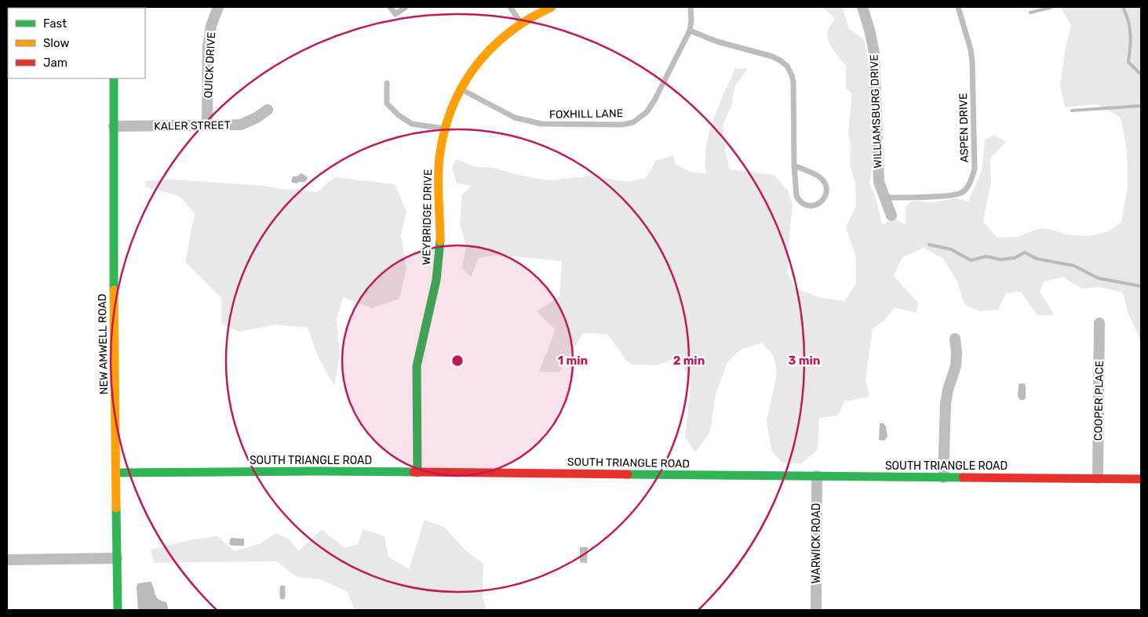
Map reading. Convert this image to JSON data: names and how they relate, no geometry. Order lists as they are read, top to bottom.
{
  "streets": {
    "street": [
      "QUICK DRIVE",
      "WILLIAMSBURG DRIVE",
      "KALER STREET",
      "WEYBRIDGE DRIVE",
      "NEW AMWELL ROAD",
      "COOPER PLACE",
      "SOUTH TRIANGLE ROAD",
      "WARWICK ROAD"
    ],
    "lane": ["FOXHILL LANE", "ASPEN DRIVE"]
  },
  "crossings": [
    ["QUICK DRIVE", "KALER STREET"],
    ["WILLIAMSBURG DRIVE", "ASPEN DRIVE"],
    ["FOXHILL LANE", "WEYBRIDGE DRIVE"],
    ["KALER STREET", "NEW AMWELL ROAD"],
    ["WEYBRIDGE DRIVE", "SOUTH TRIANGLE ROAD"],
    ["NEW AMWELL ROAD", "SOUTH TRIANGLE ROAD"],
    ["COOPER PLACE", "SOUTH TRIANGLE ROAD"],
    ["SOUTH TRIANGLE ROAD", "WARWICK ROAD"]
  ],
  "legend": ["Fast", "Slow", "Jam"],
  "rings": ["1 min", "2 min", "3 min"]
}
